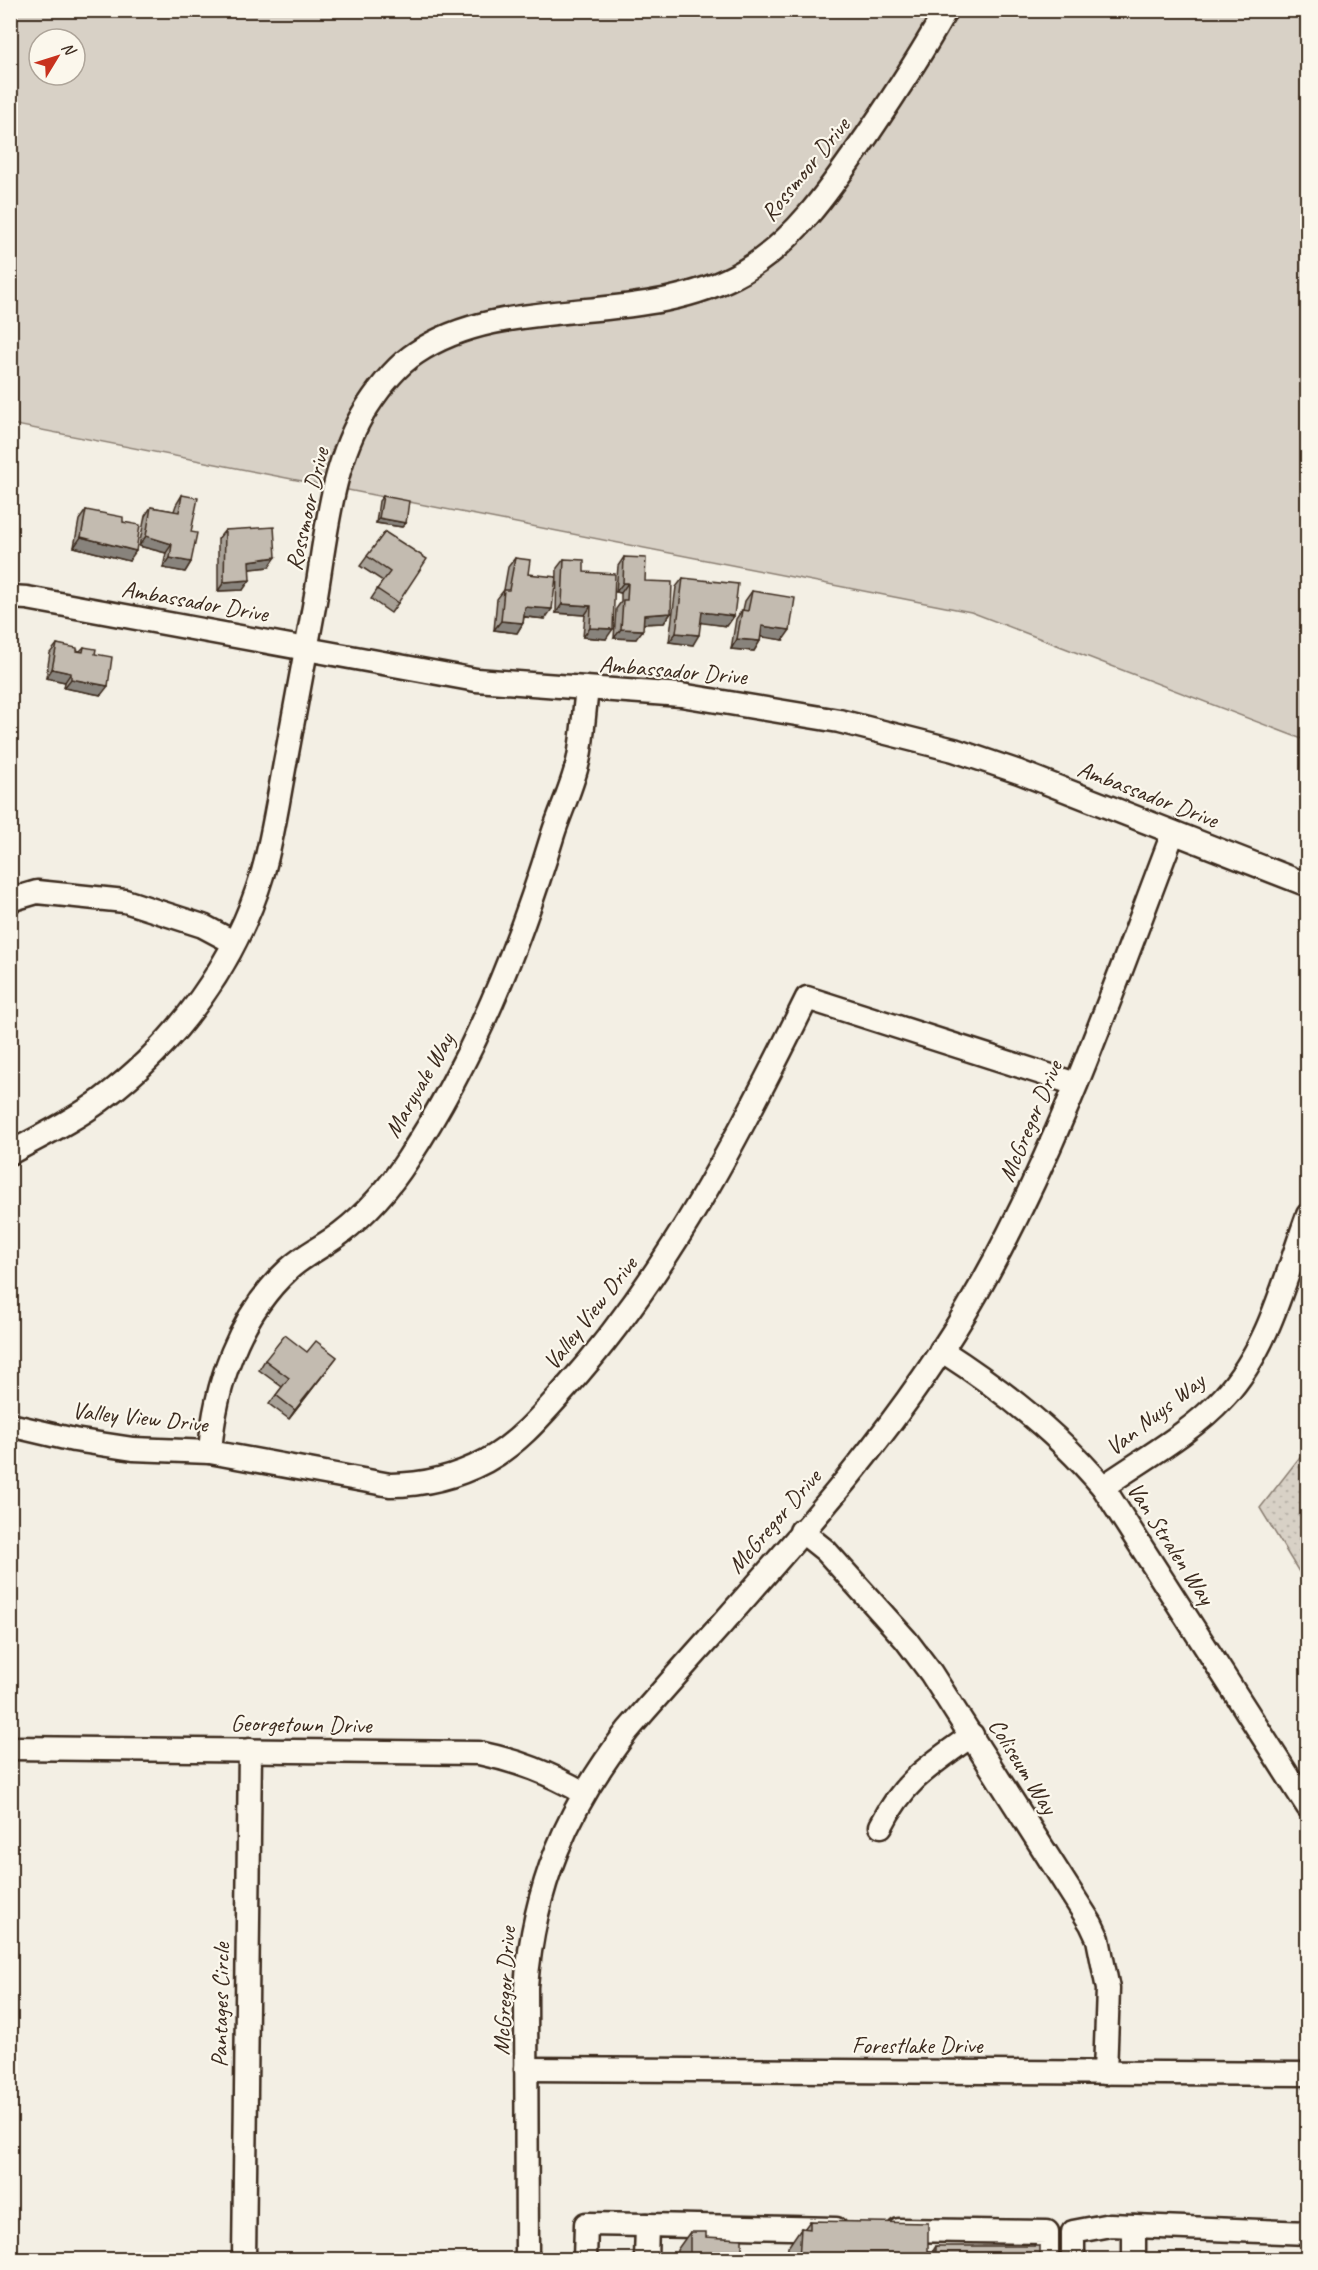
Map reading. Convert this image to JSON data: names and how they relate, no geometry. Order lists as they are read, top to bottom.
{
  "streets": {
    "street": [
      "Rossmoor Drive",
      "Ambassador Drive",
      "Maryvale Way",
      "McGregor Drive",
      "Valley View Drive",
      "Van Nuys Way",
      "Van Stralen Way",
      "Georgetown Drive",
      "Coliseum Way",
      "Pantages Circle",
      "Forestlake Drive"
    ]
  },
  "crossings": [
    ["Rossmoor Drive", "Ambassador Drive"],
    ["Ambassador Drive", "Maryvale Way"],
    ["Ambassador Drive", "McGregor Drive"],
    ["Maryvale Way", "Valley View Drive"],
    ["McGregor Drive", "Valley View Drive"],
    ["McGregor Drive", "Van Stralen Way"],
    ["McGregor Drive", "Georgetown Drive"],
    ["McGregor Drive", "Coliseum Way"],
    ["McGregor Drive", "Forestlake Drive"],
    ["Van Nuys Way", "Van Stralen Way"],
    ["Georgetown Drive", "Pantages Circle"],
    ["Coliseum Way", "Forestlake Drive"]
  ],
  "north": "top right"
}
